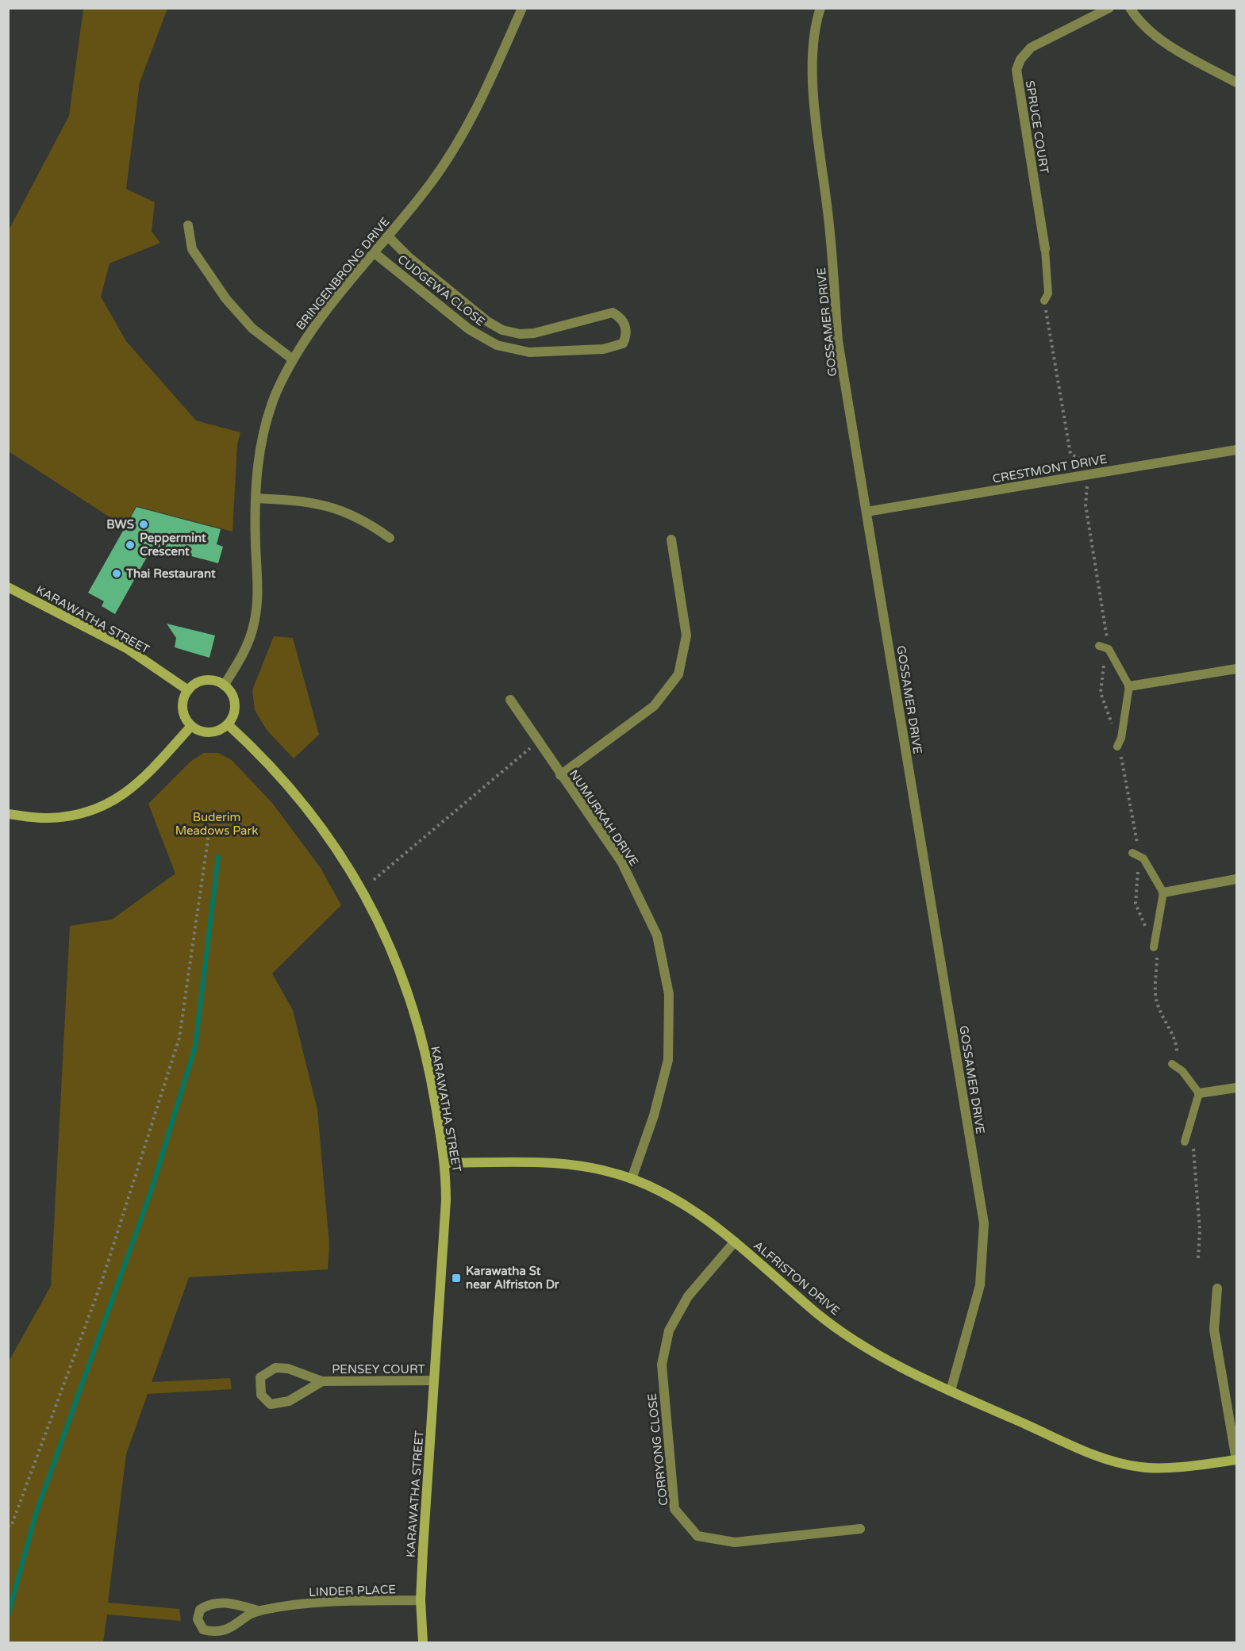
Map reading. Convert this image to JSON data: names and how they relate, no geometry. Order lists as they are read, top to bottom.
{
  "streets": {
    "street": [
      "SPRUCE COURT",
      "BRINGENBRONG DRIVE",
      "CUDGEWA CLOSE",
      "GOSSAMER DRIVE",
      "CRESTMONT DRIVE",
      "KARAWATHA STREET",
      "NUMURKAH DRIVE",
      "ALFRISTON DRIVE",
      "PENSEY COURT",
      "CORRYONG CLOSE",
      "LINDER PLACE"
    ]
  },
  "crossings": [
    ["BRINGENBRONG DRIVE", "CUDGEWA CLOSE"],
    ["BRINGENBRONG DRIVE", "KARAWATHA STREET"],
    ["GOSSAMER DRIVE", "CRESTMONT DRIVE"],
    ["GOSSAMER DRIVE", "ALFRISTON DRIVE"],
    ["KARAWATHA STREET", "ALFRISTON DRIVE"],
    ["KARAWATHA STREET", "PENSEY COURT"],
    ["KARAWATHA STREET", "LINDER PLACE"],
    ["NUMURKAH DRIVE", "ALFRISTON DRIVE"],
    ["ALFRISTON DRIVE", "CORRYONG CLOSE"]
  ],
  "parks": ["Buderim Meadows Park"],
  "places": {
    "other": ["BWS", "Peppermint Crescent", "Thai Restaurant"],
    "transit": ["Karawatha St near Alfriston Dr"]
  }
}
